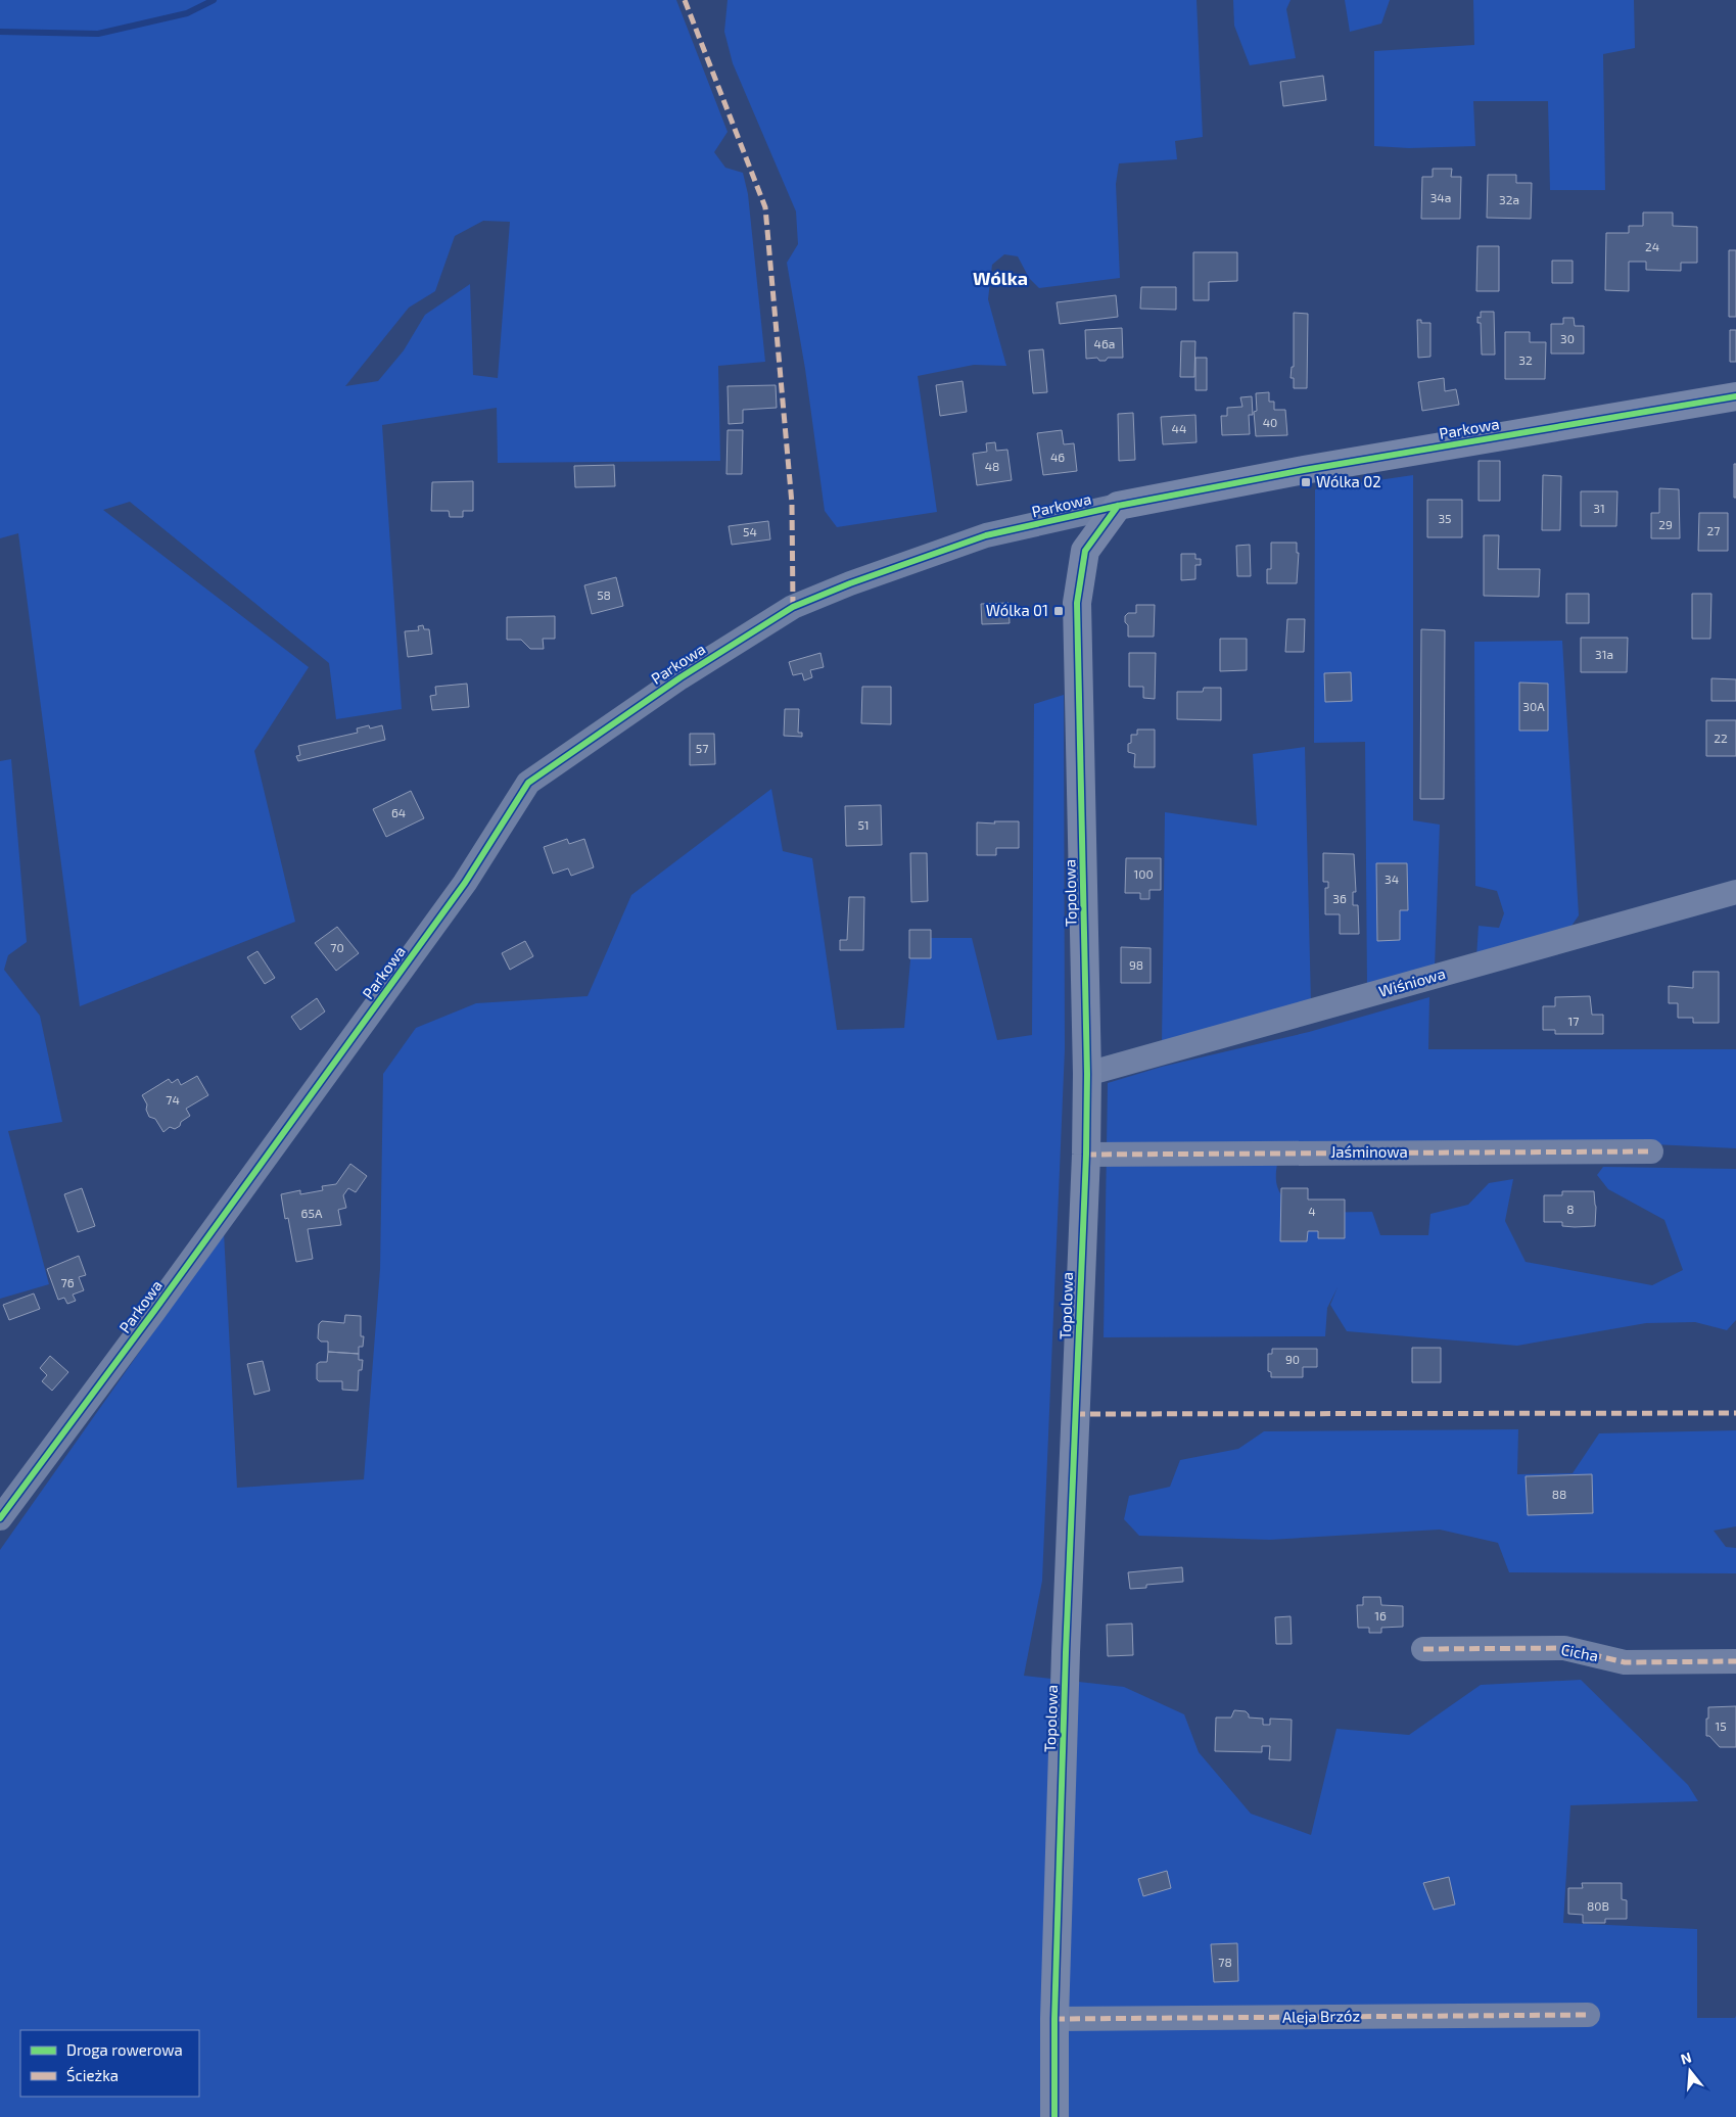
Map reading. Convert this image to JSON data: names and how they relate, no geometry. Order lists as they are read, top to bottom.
{
  "streets": {
    "street": [
      "Parkowa",
      "Topolowa",
      "Wiśniowa",
      "Jaśminowa",
      "Cicha",
      "Aleja Brzóz"
    ]
  },
  "crossings": [
    ["Parkowa", "Topolowa"],
    ["Topolowa", "Wiśniowa"],
    ["Topolowa", "Jaśminowa"],
    ["Topolowa", "Aleja Brzóz"]
  ],
  "districts": ["Wólka"],
  "places": {
    "transit": ["Wólka 02", "Wólka 01"]
  },
  "house_numbers": [
    "34a",
    "32a",
    "24",
    "30",
    "46a",
    "32",
    "40",
    "44",
    "46",
    "48",
    "31",
    "35",
    "29",
    "27",
    "54",
    "58",
    "31a",
    "30A",
    "22",
    "57",
    "64",
    "51",
    "100",
    "34",
    "36",
    "70",
    "98",
    "17",
    "74",
    "8",
    "4",
    "65A",
    "76",
    "90",
    "88",
    "16",
    "15",
    "80B",
    "78"
  ],
  "legend": ["Droga rowerowa", "Ścieżka"],
  "north": "top"
}
